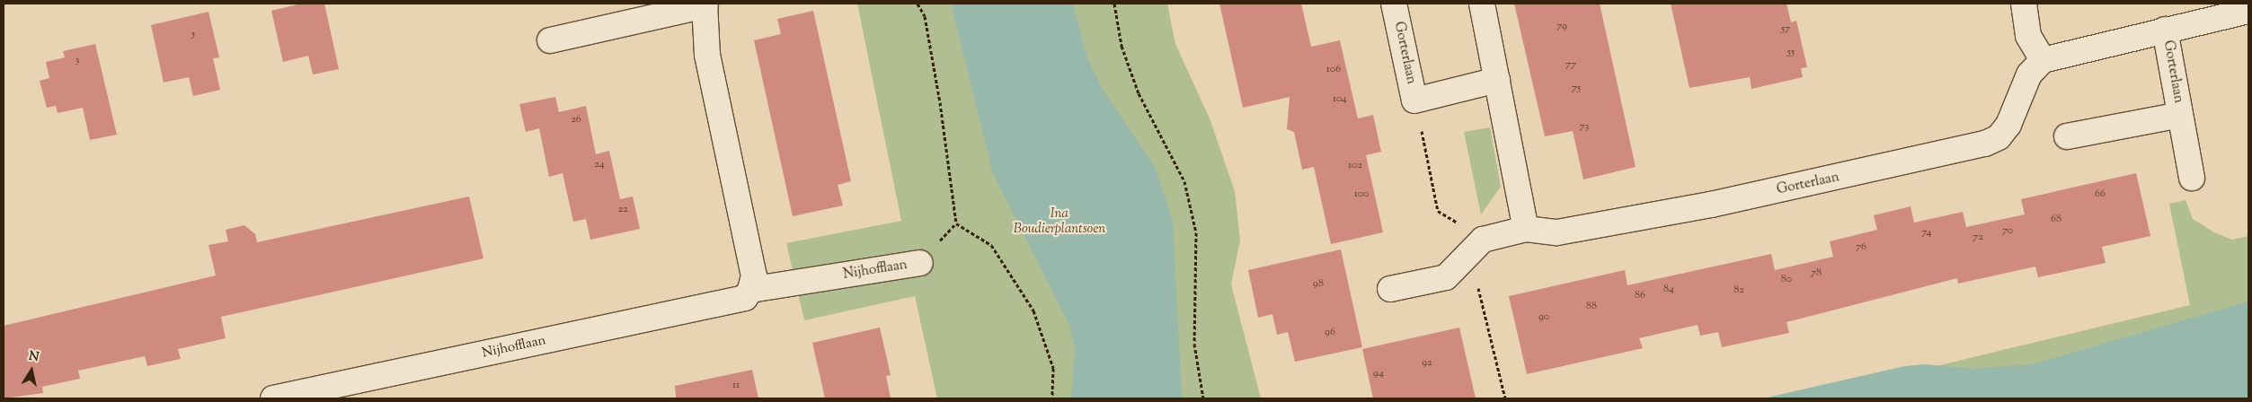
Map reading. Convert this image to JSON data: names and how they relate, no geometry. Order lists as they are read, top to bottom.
{
  "streets": {
    "street": ["Gorterlaan", "Nijhofflaan"]
  },
  "parks": ["Ina Boudierplantsoen"],
  "house_numbers": [
    "79",
    "57",
    "5",
    "55",
    "3",
    "77",
    "106",
    "75",
    "104",
    "26",
    "73",
    "24",
    "102",
    "100",
    "66",
    "22",
    "68",
    "70",
    "74",
    "72",
    "76",
    "78",
    "80",
    "98",
    "84",
    "82",
    "86",
    "88",
    "90",
    "96",
    "92",
    "94",
    "11"
  ],
  "north": "top"
}
